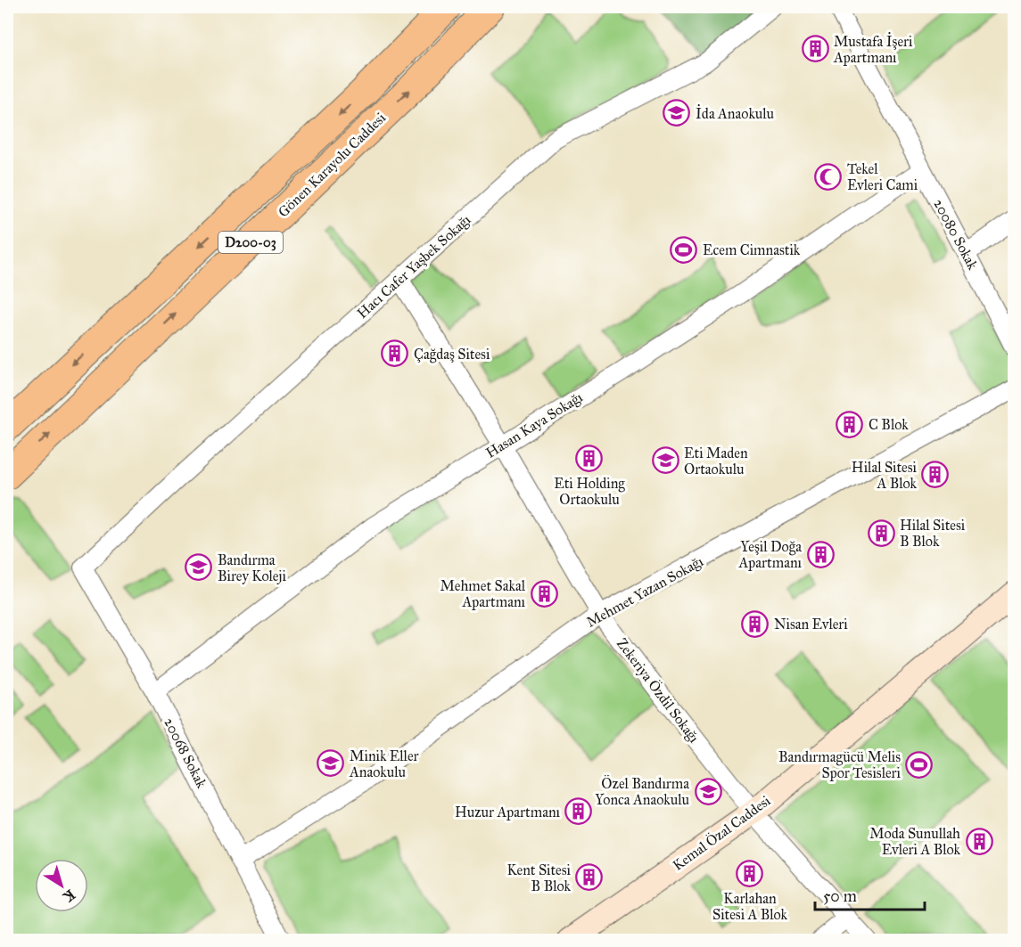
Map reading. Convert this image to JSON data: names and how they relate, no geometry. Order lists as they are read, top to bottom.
{
  "streets": {
    "highway": ["Gönen Karayolu Caddesi", "D200-03"],
    "main road": ["Kemal Özal Caddesi"],
    "street": [
      "20080 Sokak",
      "Hacı Cafer Yaşbek Sokağı",
      "Hasan Kaya Sokağı",
      "Mehmet Yazan Sokağı",
      "Zekeriya Özdil Sokağı",
      "20068 Sokak"
    ]
  },
  "crossings": [
    ["20080 Sokak", "Hasan Kaya Sokağı"],
    ["Hacı Cafer Yaşbek Sokağı", "Zekeriya Özdil Sokağı"],
    ["Hacı Cafer Yaşbek Sokağı", "20068 Sokak"],
    ["Hasan Kaya Sokağı", "Zekeriya Özdil Sokağı"],
    ["Hasan Kaya Sokağı", "20068 Sokak"],
    ["Mehmet Yazan Sokağı", "Zekeriya Özdil Sokağı"],
    ["Mehmet Yazan Sokağı", "20068 Sokak"],
    ["Zekeriya Özdil Sokağı", "Kemal Özal Caddesi"]
  ],
  "places": {
    "building": [
      "Mustafa İşeri Apartmanı",
      "Çağdaş Sitesi",
      "C Blok",
      "Eti Holding Ortaokulu",
      "Hilal Sitesi A Blok",
      "Hilal Sitesi B Blok",
      "Yeşil Doğa Apartmanı",
      "Mehmet Sakal Apartmanı",
      "Nisan Evleri",
      "Huzur Apartmanı",
      "Moda Sunullah Evleri A Blok",
      "Karlahan Sitesi A Blok",
      "Kent Sitesi B Blok"
    ],
    "school or university": [
      "İda Anaokulu",
      "Eti Maden Ortaokulu",
      "Bandırma Birey Koleji",
      "Minik Eller Anaokulu",
      "Özel Bandırma Yonca Anaokulu"
    ],
    "mosque": ["Tekel Evleri Cami"],
    "sports": ["Ecem Cimnastik", "Bandırmagücü Melis Spor Tesisleri"]
  },
  "scale_bar": "50 m",
  "north": "bottom right"
}
